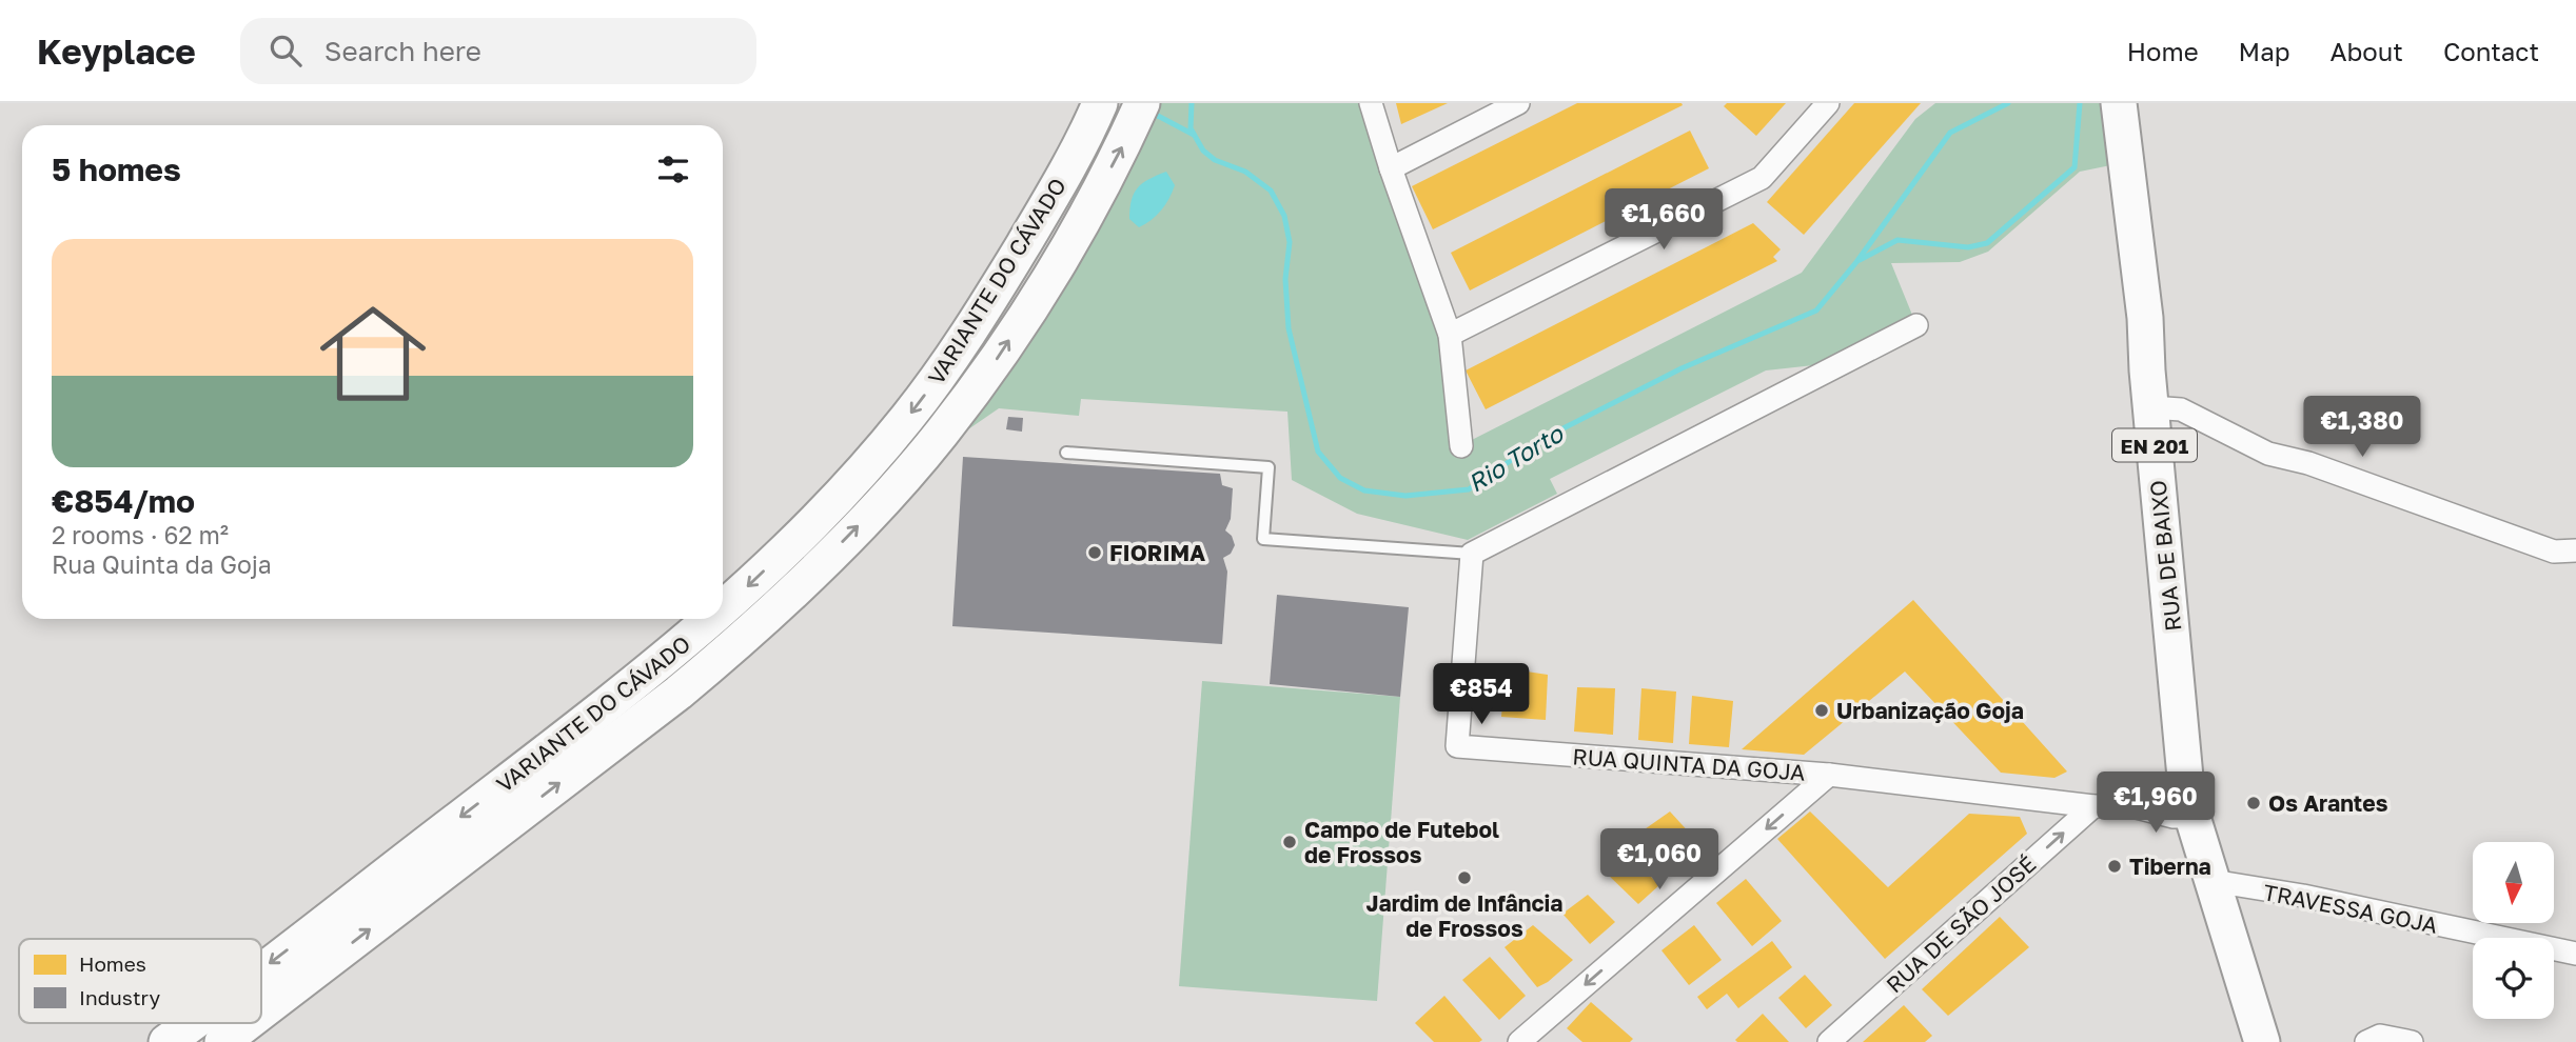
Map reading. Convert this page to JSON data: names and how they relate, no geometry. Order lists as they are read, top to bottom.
{
  "streets": {
    "main road": ["VARIANTE DO CÁVADO", "EN 201", "RUA DE BAIXO"],
    "street": ["RUA QUINTA DA GOJA", "TRAVESSA GOJA", "RUA DE SÃO JOSÉ"]
  },
  "crossings": [
    ["EN 201", "RUA DE BAIXO"],
    ["EN 201", "RUA QUINTA DA GOJA"],
    ["EN 201", "TRAVESSA GOJA"],
    ["RUA DE BAIXO", "RUA QUINTA DA GOJA"],
    ["RUA QUINTA DA GOJA", "RUA DE SÃO JOSÉ"]
  ],
  "one_way": ["RUA DE SÃO JOSÉ"],
  "water": ["Rio Torto"],
  "places": [
    "FIORIMA",
    "Urbanização Goja",
    "Os Arantes",
    "Campo de Futebol de Frossos",
    "Tiberna",
    "Jardim de Infância de Frossos"
  ],
  "legend": ["Homes", "Industry"],
  "north": "bottom",
  "page": {
    "header": "Keyplace",
    "search": "Search here",
    "nav": [
      "Home",
      "Map",
      "About",
      "Contact"
    ],
    "heading": "5 homes",
    "price": [
      "€1,660",
      "€1,380",
      "€854",
      "€1,960",
      "€1,060"
    ],
    "list": [
      {
        "name": "€854/mo",
        "note": "2 rooms · 62 m² · Rua Quinta da Goja"
      }
    ]
  }
}
